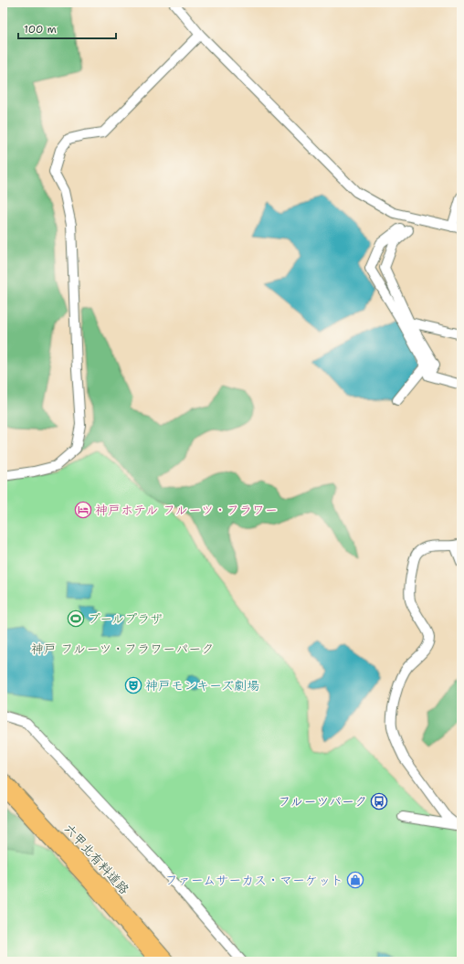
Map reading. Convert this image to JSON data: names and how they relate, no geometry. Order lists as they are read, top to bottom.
{
  "streets": {
    "main road": ["六甲北有料道路"]
  },
  "parks": ["神戸 フルーツ・フラワーパーク"],
  "places": {
    "hotel": ["神戸ホテル フルーツ・フラワー"],
    "sports": ["プールプラザ"],
    "theatre": ["神戸モンキーズ劇場"],
    "bus stop": ["フルーツパーク"],
    "shop": ["ファームサーカス・マーケット"]
  },
  "scale_bar": "100 m"
}
